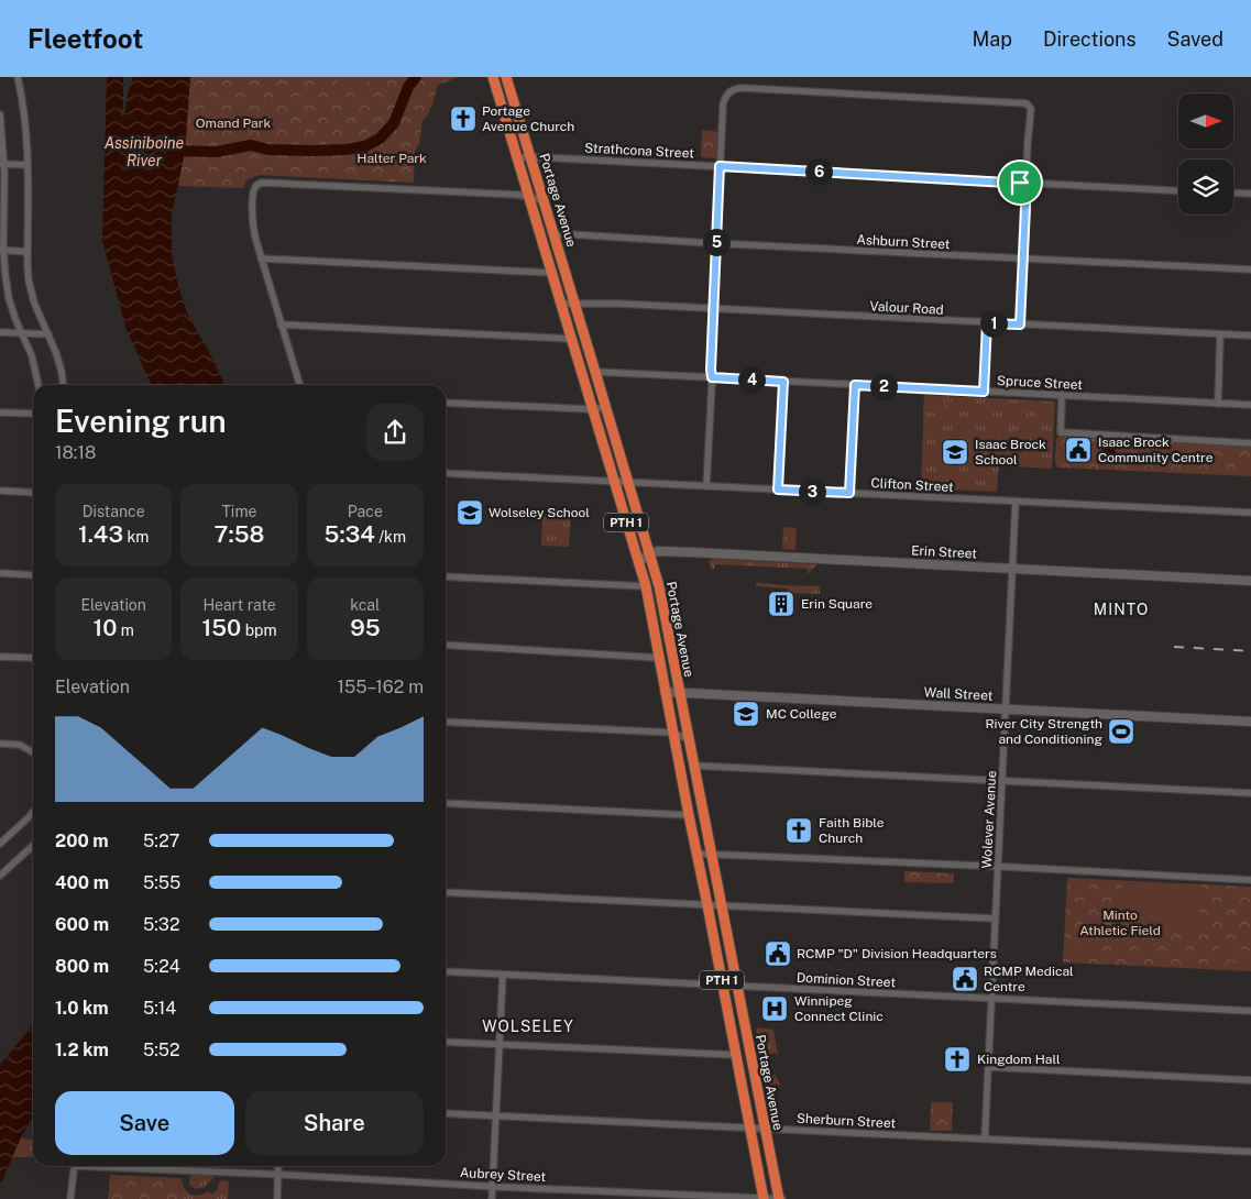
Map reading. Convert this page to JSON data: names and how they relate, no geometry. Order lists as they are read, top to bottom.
{
  "streets": {
    "highway": ["Portage Avenue", "PTH 1"],
    "main road": ["Erin Street", "Wall Street"],
    "street": [
      "Strathcona Street",
      "Ashburn Street",
      "Valour Road",
      "Spruce Street",
      "Clifton Street",
      "Wolever Avenue",
      "Dominion Street",
      "Sherburn Street",
      "Aubrey Street"
    ]
  },
  "crossings": [
    ["Strathcona Street", "Portage Avenue"],
    ["Portage Avenue", "Ashburn Street"],
    ["Portage Avenue", "Valour Road"],
    ["Portage Avenue", "Spruce Street"],
    ["Portage Avenue", "Clifton Street"],
    ["Portage Avenue", "Erin Street"],
    ["Portage Avenue", "Wall Street"],
    ["Portage Avenue", "Dominion Street"],
    ["Portage Avenue", "Sherburn Street"],
    ["Portage Avenue", "Aubrey Street"],
    ["Clifton Street", "Wolever Avenue"],
    ["Erin Street", "Wolever Avenue"],
    ["Wall Street", "Wolever Avenue"],
    ["Wolever Avenue", "Dominion Street"],
    ["Wolever Avenue", "Sherburn Street"]
  ],
  "districts": ["MINTO", "WOLSELEY"],
  "water": ["Assiniboine River"],
  "parks": ["Omand Park", "Halter Park", "Minto Athletic Field"],
  "places": {
    "church": ["Portage Avenue Church", "Faith Bible Church", "Kingdom Hall"],
    "public building": ["Isaac Brock Community Centre", "RCMP \"D\" Division Headquarters", "RCMP Medical Centre"],
    "school or university": ["Isaac Brock School", "Wolseley School", "MC College"],
    "building": ["Erin Square"],
    "sports": ["River City Strength and Conditioning"],
    "hospital": ["Winnipeg Connect Clinic"]
  },
  "north": "right",
  "page": {
    "header": "Fleetfoot",
    "nav": ["Map", "Directions", "Saved"],
    "pins": [
      "6",
      "5",
      "1",
      "4",
      "2",
      "3"
    ],
    "heading": ["Evening run", "18:18"],
    "stats": [
      ["Distance", "1.43 km"],
      ["Time", "7:58"],
      ["Pace", "5:34 /km"],
      ["Elevation", "10 m"],
      ["Heart rate", "150 bpm"],
      ["kcal", "95"]
    ],
    "chart": ["Elevation", "155–162 m"],
    "list": [
      {
        "name": "200 m",
        "note": "5:27"
      },
      {
        "name": "400 m",
        "note": "5:55"
      },
      {
        "name": "600 m",
        "note": "5:32"
      },
      {
        "name": "800 m",
        "note": "5:24"
      },
      {
        "name": "1.0 km",
        "note": "5:14"
      },
      {
        "name": "1.2 km",
        "note": "5:52"
      }
    ],
    "buttons": ["Save", "Share"]
  }
}
